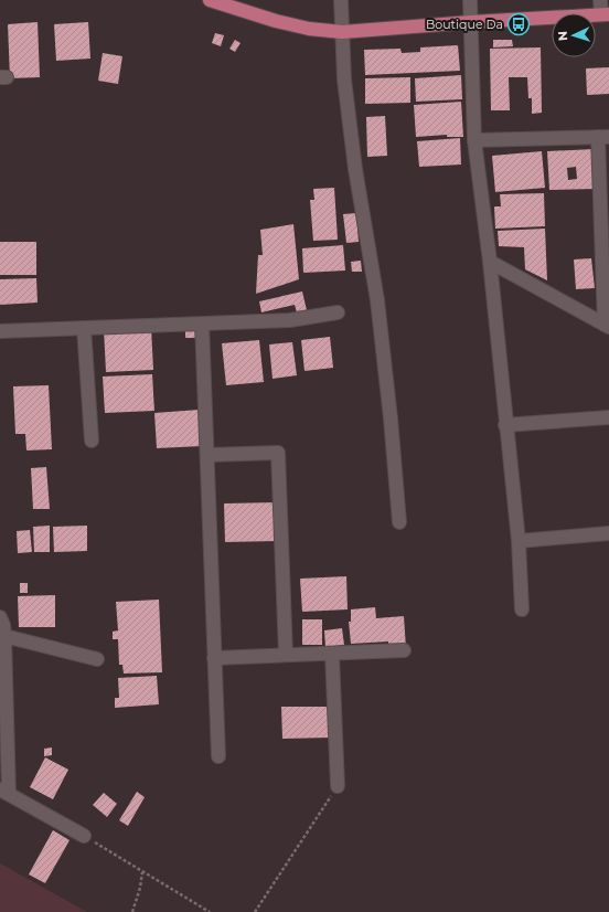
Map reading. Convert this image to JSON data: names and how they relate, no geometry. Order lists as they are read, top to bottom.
{
  "places": {
    "bus stop": ["Boutique Da"]
  },
  "north": "left"
}
